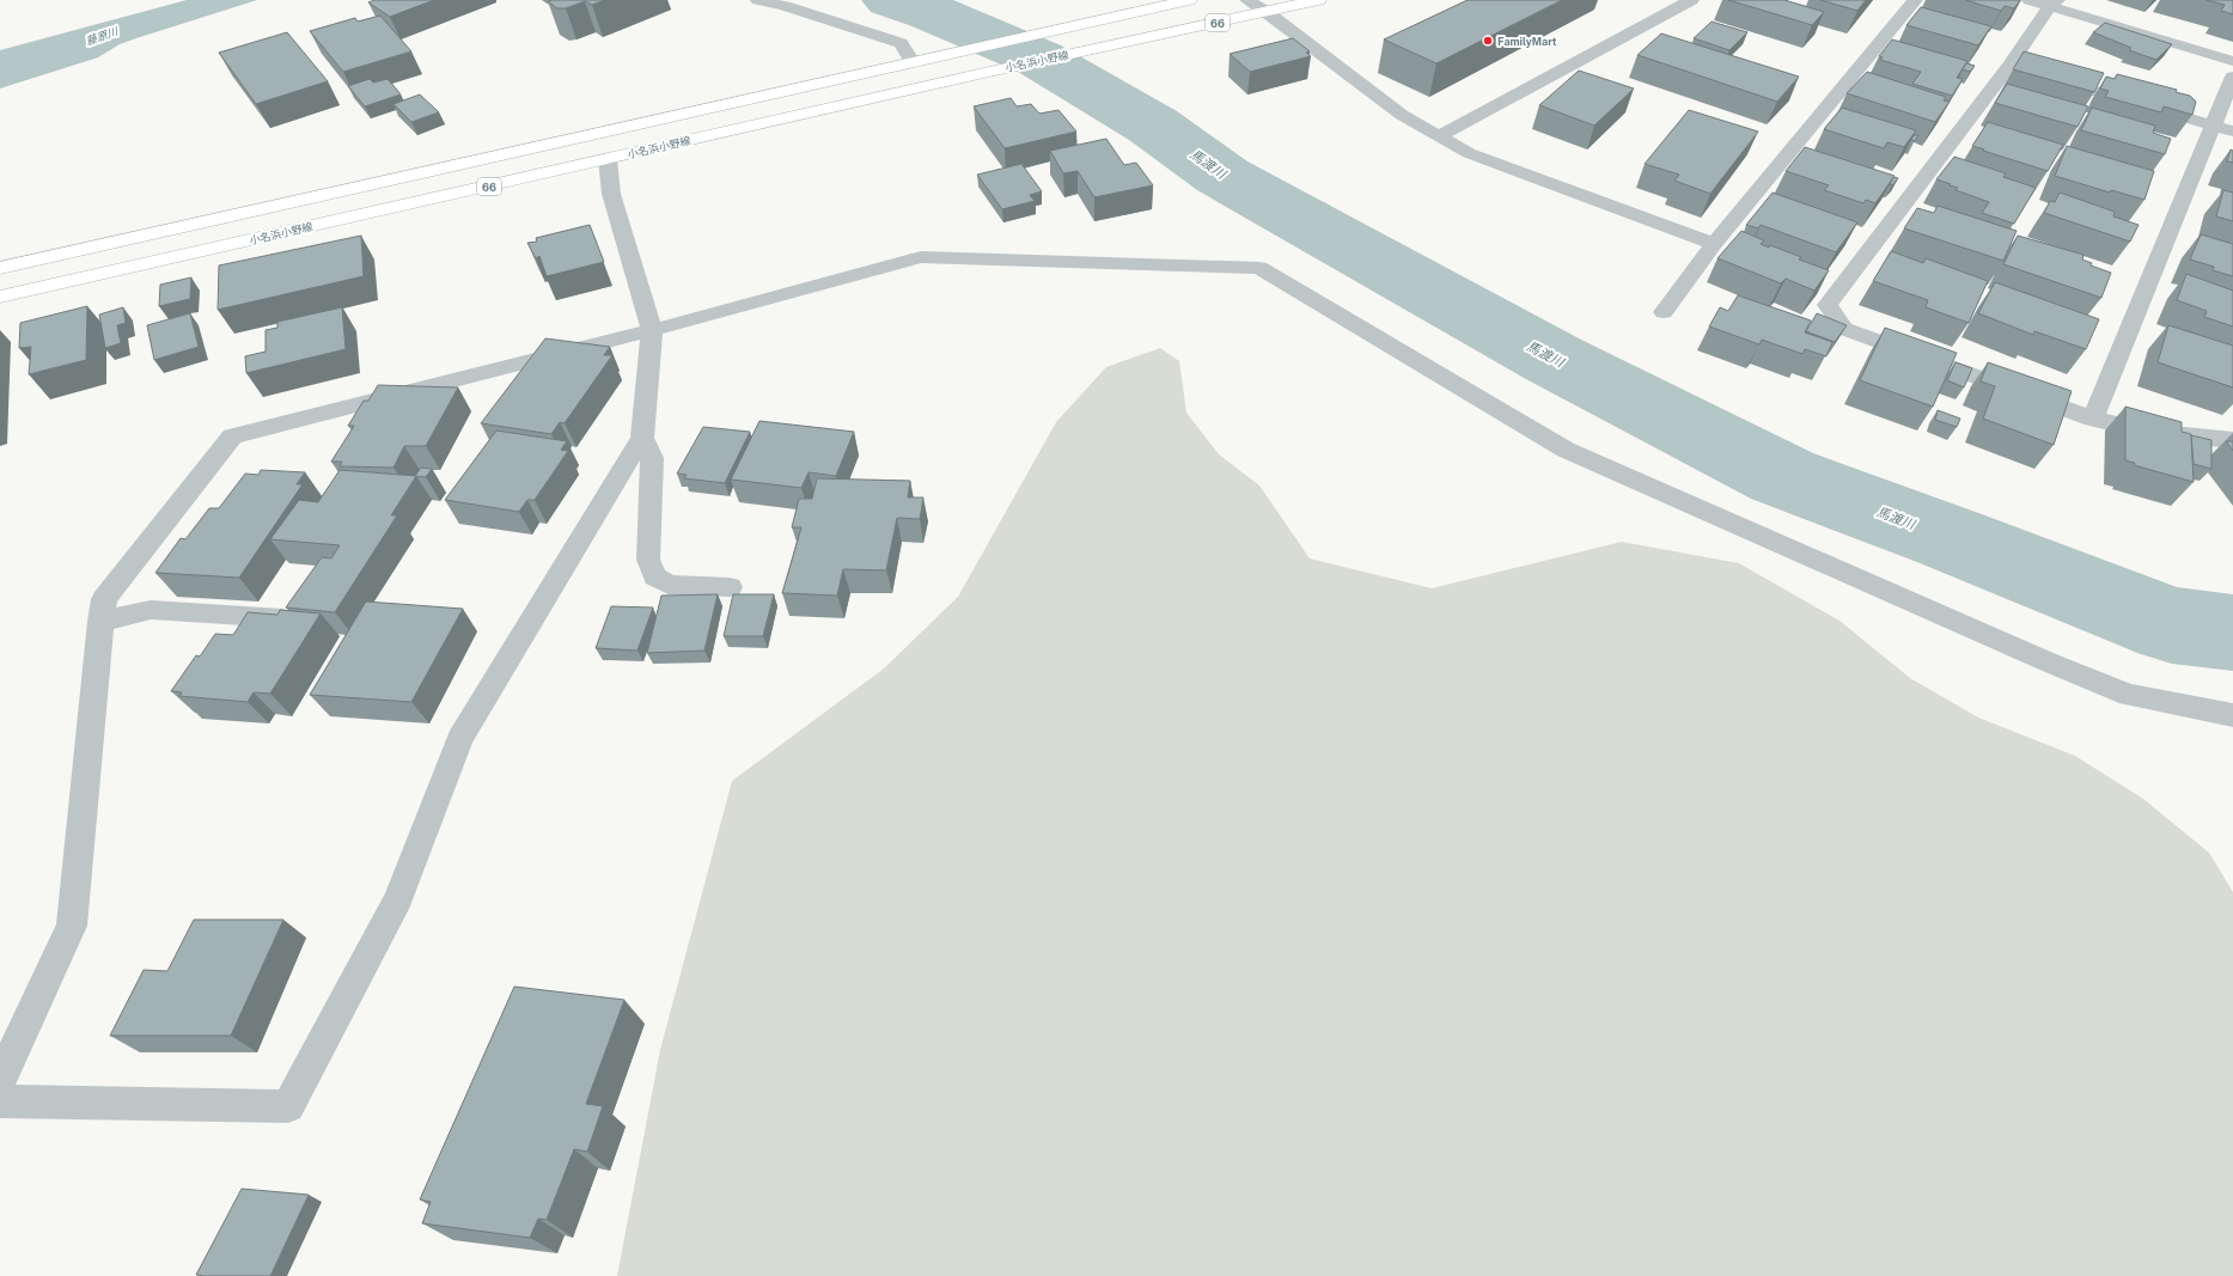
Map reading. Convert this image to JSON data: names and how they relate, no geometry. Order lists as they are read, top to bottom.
{
  "streets": {
    "main road": ["66", "小名浜小野線"]
  },
  "water": ["藤原川", "馬渡川"],
  "places": ["FamilyMart"]
}
